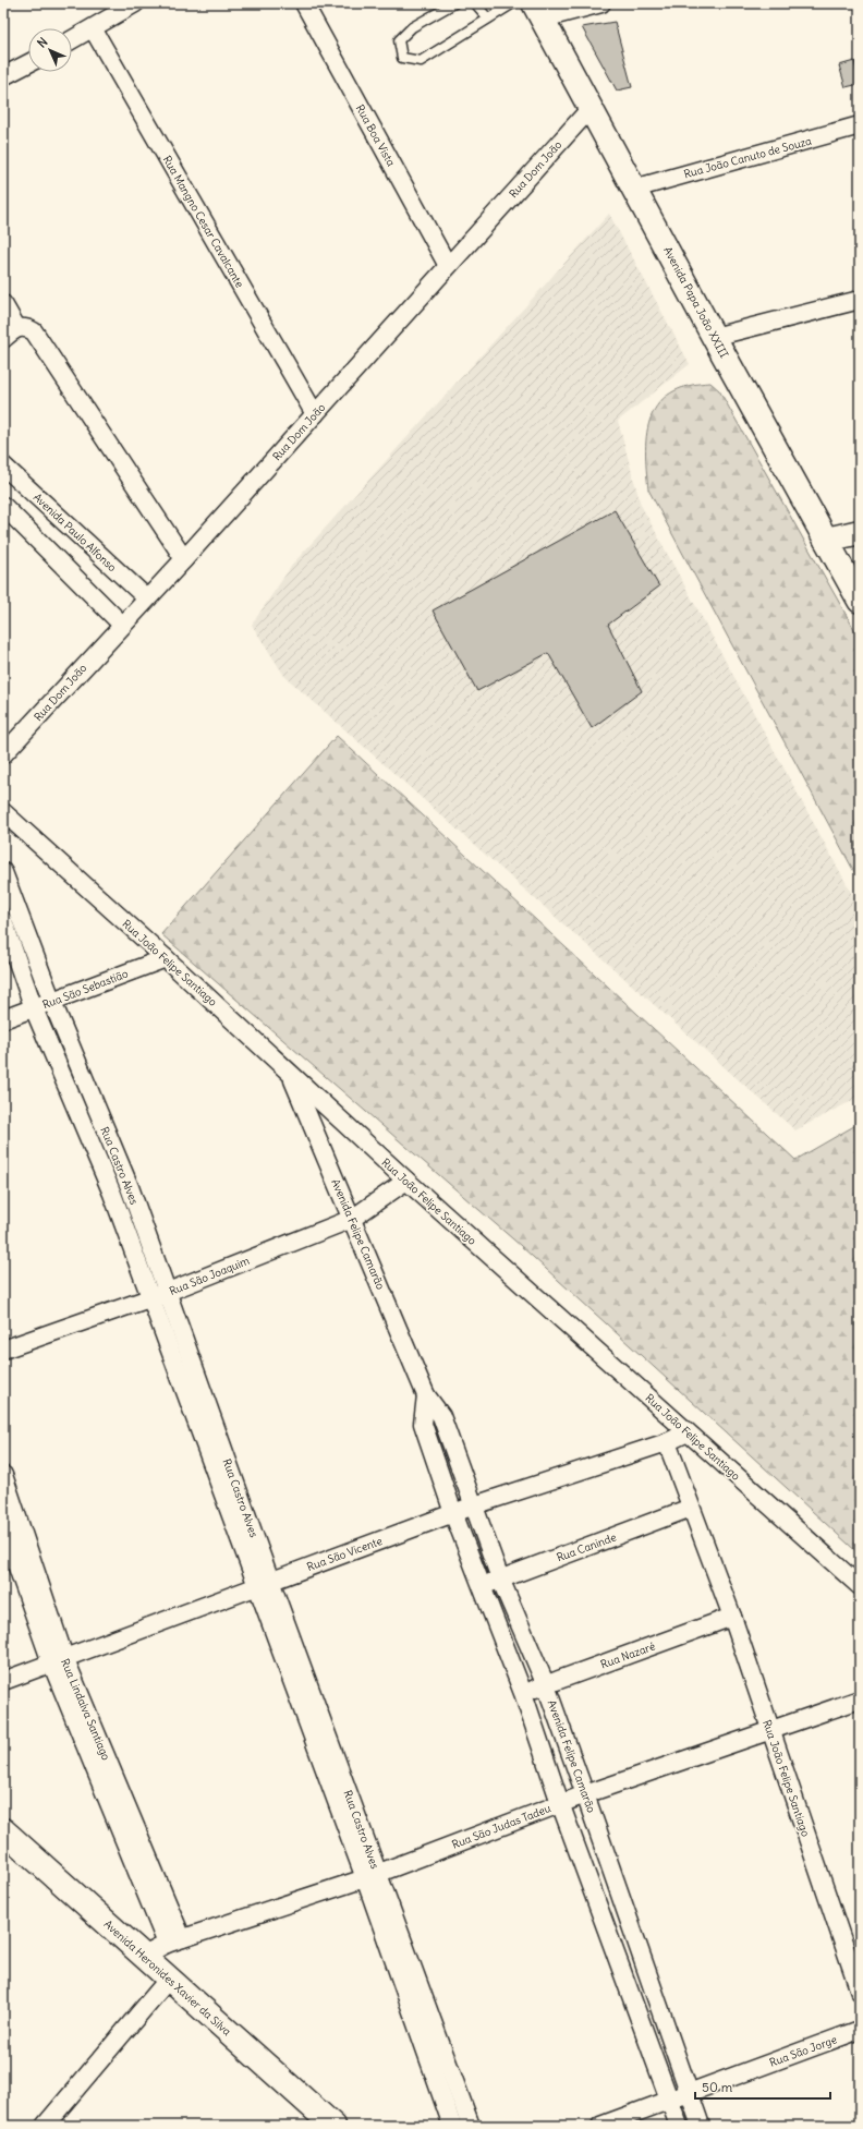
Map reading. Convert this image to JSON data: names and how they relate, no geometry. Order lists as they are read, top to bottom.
{
  "streets": {
    "main road": ["Avenida Papa João XXIII", "Avenida Heronides Xavier da Silva"],
    "street": [
      "Rua Boa Vista",
      "Rua João Canuto de Souza",
      "Rua Dom João",
      "Rua Mangno Cesar Cavalcante",
      "Avenida Paulo Alfonso",
      "Rua João Felipe Santiago",
      "Rua São Sebastião",
      "Rua Castro Alves",
      "Avenida Felipe Camarão",
      "Rua São Joaquim",
      "Rua Caninde",
      "Rua São Vicente",
      "Rua Nazaré",
      "Rua Lindalva Santiago",
      "Rua São Judas Tadeu",
      "Rua São Jorge"
    ]
  },
  "crossings": [
    ["Rua Boa Vista", "Rua Dom João"],
    ["Rua João Canuto de Souza", "Avenida Papa João XXIII"],
    ["Rua Dom João", "Rua Mangno Cesar Cavalcante"],
    ["Rua Dom João", "Avenida Papa João XXIII"],
    ["Rua Dom João", "Avenida Paulo Alfonso"],
    ["Rua João Felipe Santiago", "Rua São Sebastião"],
    ["Rua João Felipe Santiago", "Avenida Felipe Camarão"],
    ["Rua João Felipe Santiago", "Rua São Joaquim"],
    ["Rua João Felipe Santiago", "Rua Caninde"],
    ["Rua João Felipe Santiago", "Rua São Vicente"],
    ["Rua João Felipe Santiago", "Rua Nazaré"],
    ["Rua João Felipe Santiago", "Rua São Judas Tadeu"],
    ["Rua São Sebastião", "Rua Castro Alves"],
    ["Rua Castro Alves", "Rua São Joaquim"],
    ["Rua Castro Alves", "Rua São Vicente"],
    ["Rua Castro Alves", "Rua São Judas Tadeu"],
    ["Avenida Felipe Camarão", "Rua São Joaquim"],
    ["Avenida Felipe Camarão", "Rua Caninde"],
    ["Avenida Felipe Camarão", "Rua São Vicente"],
    ["Avenida Felipe Camarão", "Rua Nazaré"],
    ["Avenida Felipe Camarão", "Rua São Judas Tadeu"],
    ["Avenida Felipe Camarão", "Rua São Jorge"],
    ["Rua São Vicente", "Rua Lindalva Santiago"],
    ["Rua Lindalva Santiago", "Rua São Judas Tadeu"],
    ["Rua São Judas Tadeu", "Avenida Heronides Xavier da Silva"]
  ],
  "scale_bar": "50 m",
  "north": "top left"
}
